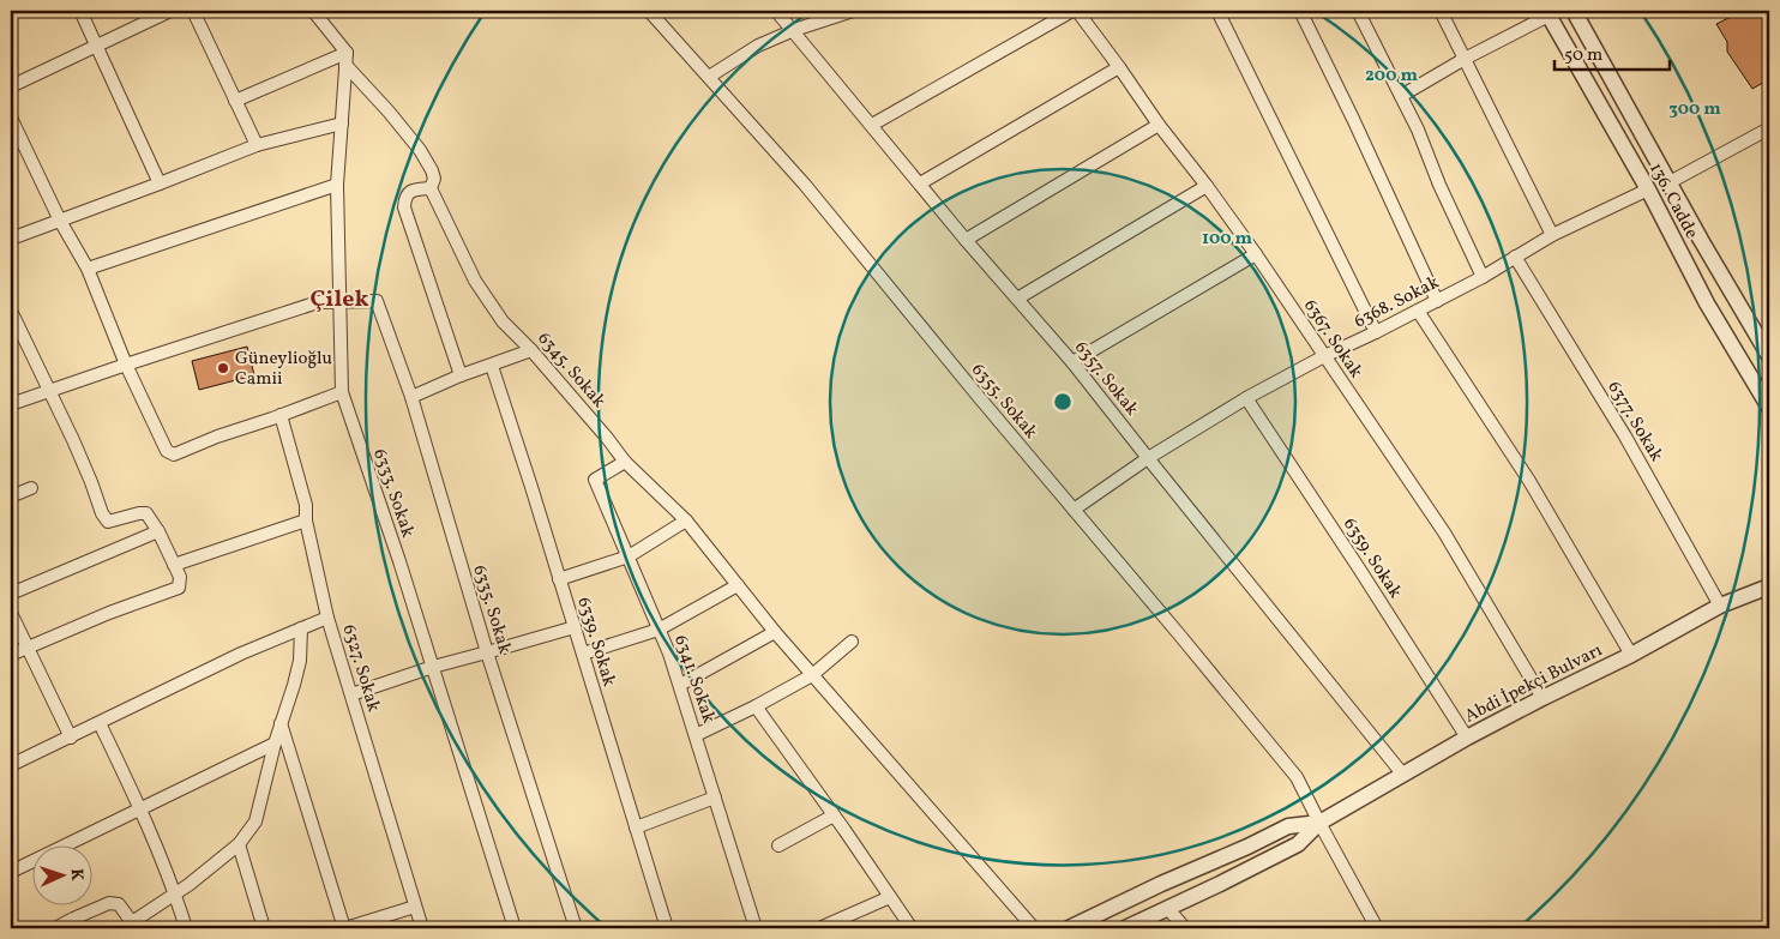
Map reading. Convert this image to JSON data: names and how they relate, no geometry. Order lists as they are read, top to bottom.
{
  "streets": {
    "street": [
      "136. Cadde",
      "6368. Sokak",
      "6367. Sokak",
      "6345. Sokak",
      "6357. Sokak",
      "6355. Sokak",
      "6377. Sokak",
      "6333. Sokak",
      "6359. Sokak",
      "6335. Sokak",
      "6339. Sokak",
      "6327. Sokak",
      "6341. Sokak",
      "Abdi İpekçi Bulvarı"
    ]
  },
  "crossings": [
    ["136. Cadde", "6368. Sokak"],
    ["6368. Sokak", "6367. Sokak"],
    ["6368. Sokak", "6357. Sokak"],
    ["6368. Sokak", "6355. Sokak"],
    ["6368. Sokak", "6377. Sokak"],
    ["6368. Sokak", "6359. Sokak"],
    ["6367. Sokak", "Abdi İpekçi Bulvarı"],
    ["6345. Sokak", "6333. Sokak"],
    ["6345. Sokak", "6341. Sokak"],
    ["6357. Sokak", "Abdi İpekçi Bulvarı"],
    ["6355. Sokak", "Abdi İpekçi Bulvarı"],
    ["6377. Sokak", "Abdi İpekçi Bulvarı"],
    ["6333. Sokak", "6335. Sokak"],
    ["6359. Sokak", "Abdi İpekçi Bulvarı"]
  ],
  "districts": ["Çilek"],
  "places": ["Güneylioğlu Camii"],
  "scale_bar": "50 m",
  "north": "right",
  "rings": ["200 m", "300 m", "100 m"]
}
